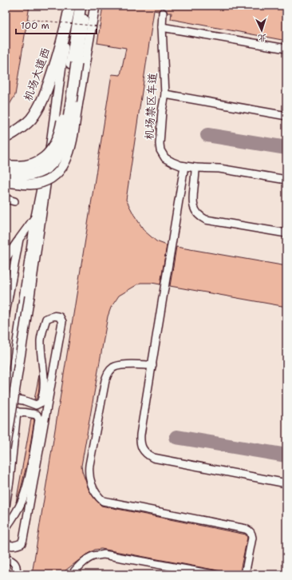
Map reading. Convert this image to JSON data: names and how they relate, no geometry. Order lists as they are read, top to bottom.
{
  "streets": {
    "highway": ["机场大道西"],
    "street": ["机场禁区车道"]
  },
  "scale_bar": "100 m",
  "north": "bottom"
}
